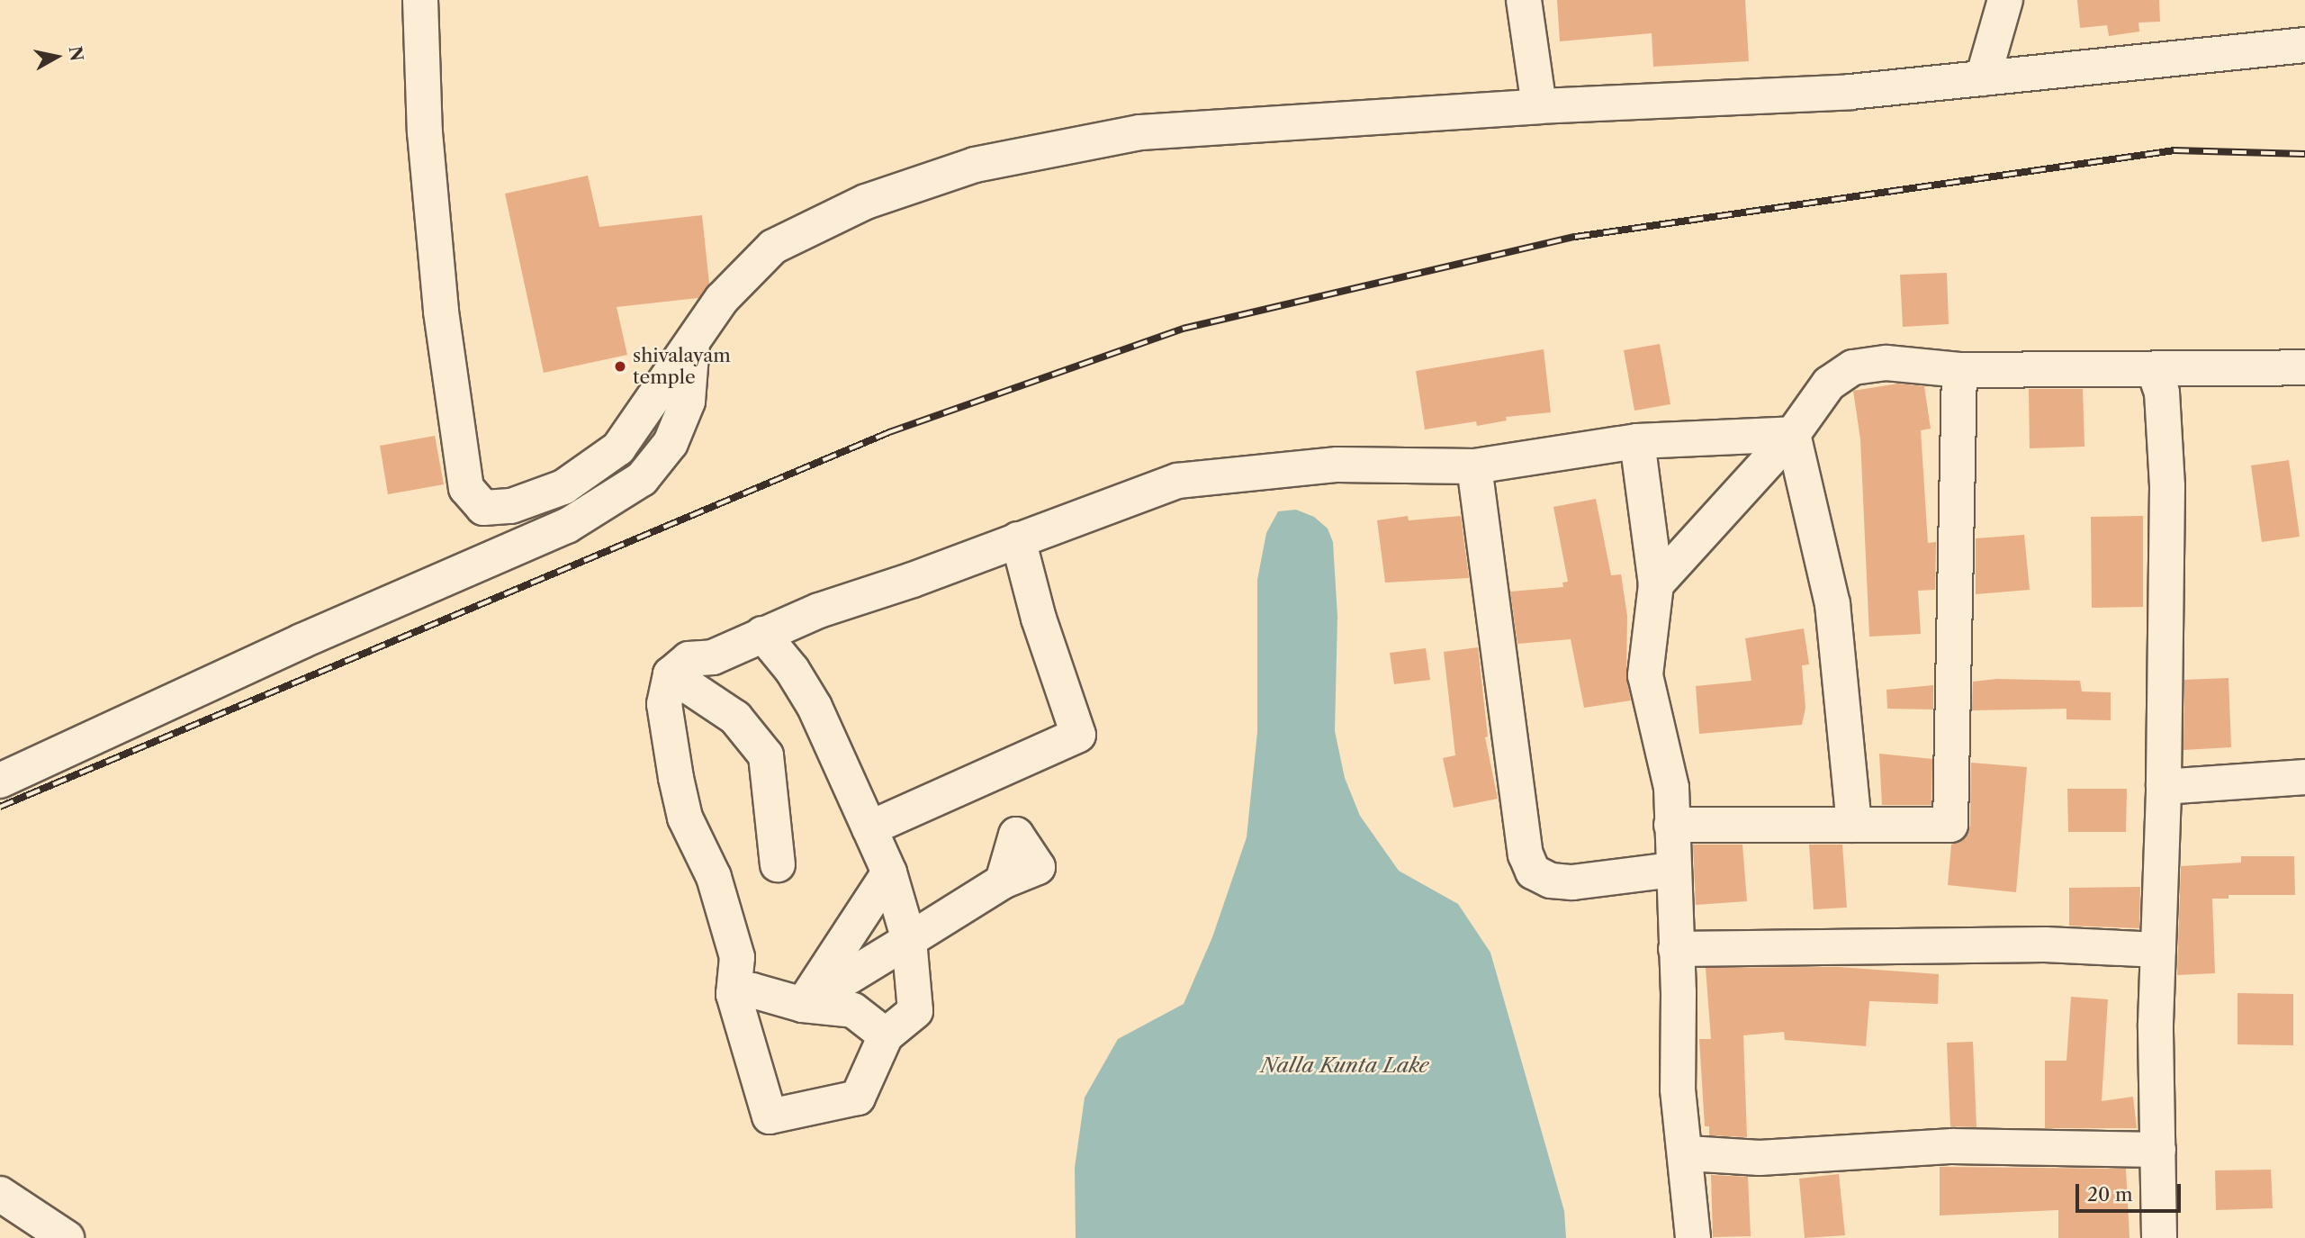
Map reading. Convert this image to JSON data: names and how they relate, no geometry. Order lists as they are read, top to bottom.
{
  "water": ["Nalla Kunta Lake"],
  "places": ["shivalayam temple"],
  "scale_bar": "20 m",
  "north": "right"
}
